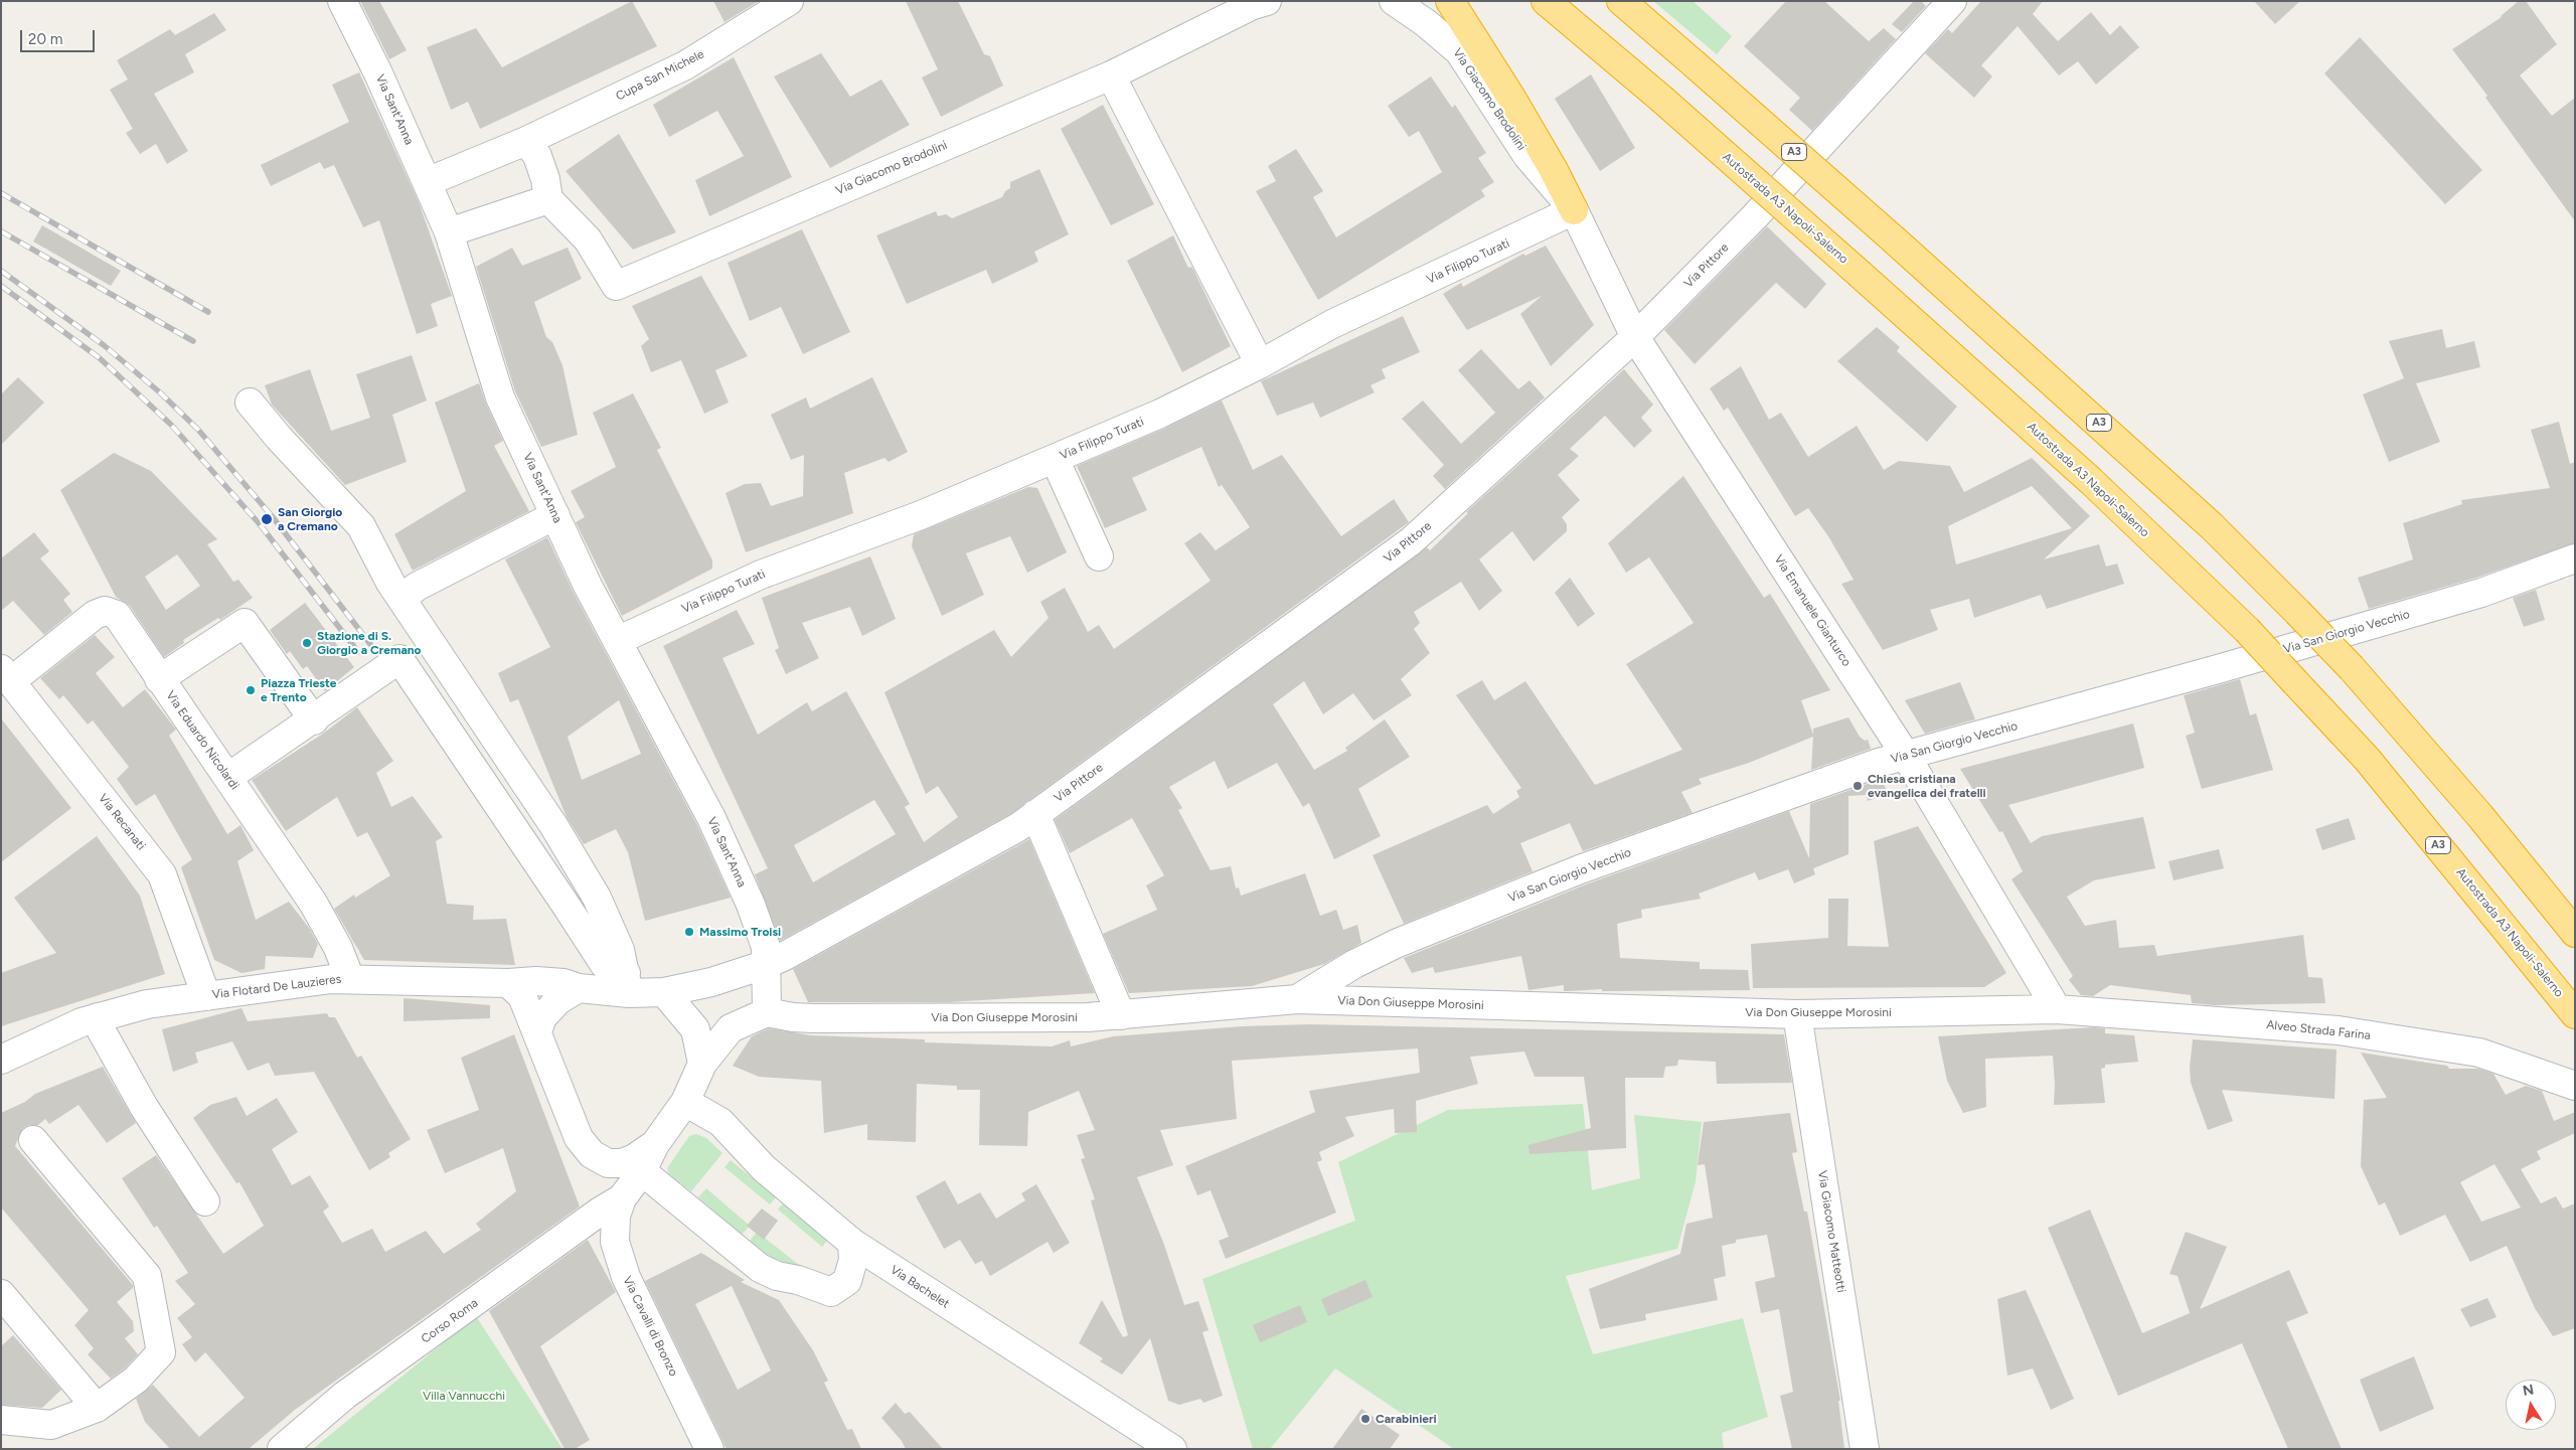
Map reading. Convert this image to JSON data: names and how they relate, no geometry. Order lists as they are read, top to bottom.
{
  "streets": {
    "highway": ["A3", "Autostrada A3 Napoli-Salerno"],
    "street": [
      "Cupa San Michele",
      "Via Giacomo Brodolini",
      "Via Sant'Anna",
      "Via Filippo Turati",
      "Via Pittore",
      "Via Emanuele Gianturco",
      "Via San Giorgio Vecchio",
      "Via Eduardo Nicolardi",
      "Via Recanati",
      "Via Flotard De Lauzieres",
      "Via Don Giuseppe Morosini",
      "Alveo Strada Farina",
      "Via Giacomo Matteotti",
      "Via Bachelet",
      "Corso Roma",
      "Via Cavalli di Bronzo"
    ]
  },
  "crossings": [
    ["Cupa San Michele", "Via Sant'Anna"],
    ["Via Giacomo Brodolini", "Via Filippo Turati"],
    ["Via Giacomo Brodolini", "Via Emanuele Gianturco"],
    ["Via Sant'Anna", "Via Filippo Turati"],
    ["Via Sant'Anna", "Via Pittore"],
    ["Via Sant'Anna", "Via Don Giuseppe Morosini"],
    ["Via Filippo Turati", "Via Emanuele Gianturco"],
    ["Via Pittore", "Via Emanuele Gianturco"],
    ["Via Pittore", "Via Flotard De Lauzieres"],
    ["Via Pittore", "Via Bachelet"],
    ["Via Emanuele Gianturco", "Via San Giorgio Vecchio"],
    ["Via Emanuele Gianturco", "Via Don Giuseppe Morosini"],
    ["Via Emanuele Gianturco", "Alveo Strada Farina"],
    ["Via San Giorgio Vecchio", "Via Don Giuseppe Morosini"],
    ["Via Eduardo Nicolardi", "Via Recanati"],
    ["Via Eduardo Nicolardi", "Via Flotard De Lauzieres"],
    ["Via Recanati", "Via Flotard De Lauzieres"],
    ["Via Flotard De Lauzieres", "Via Bachelet"],
    ["Via Don Giuseppe Morosini", "Alveo Strada Farina"],
    ["Via Don Giuseppe Morosini", "Via Giacomo Matteotti"],
    ["Corso Roma", "Via Cavalli di Bronzo"]
  ],
  "parks": ["Villa Vannucchi"],
  "places": [
    "San Giorgio a Cremano",
    "Stazione di S. Giorgio a Cremano",
    "Piazza Trieste e Trento",
    "Chiesa cristiana evangelica dei fratelli",
    "Massimo Troisi",
    "Carabinieri"
  ],
  "scale_bar": "20 m",
  "north": "top"
}
